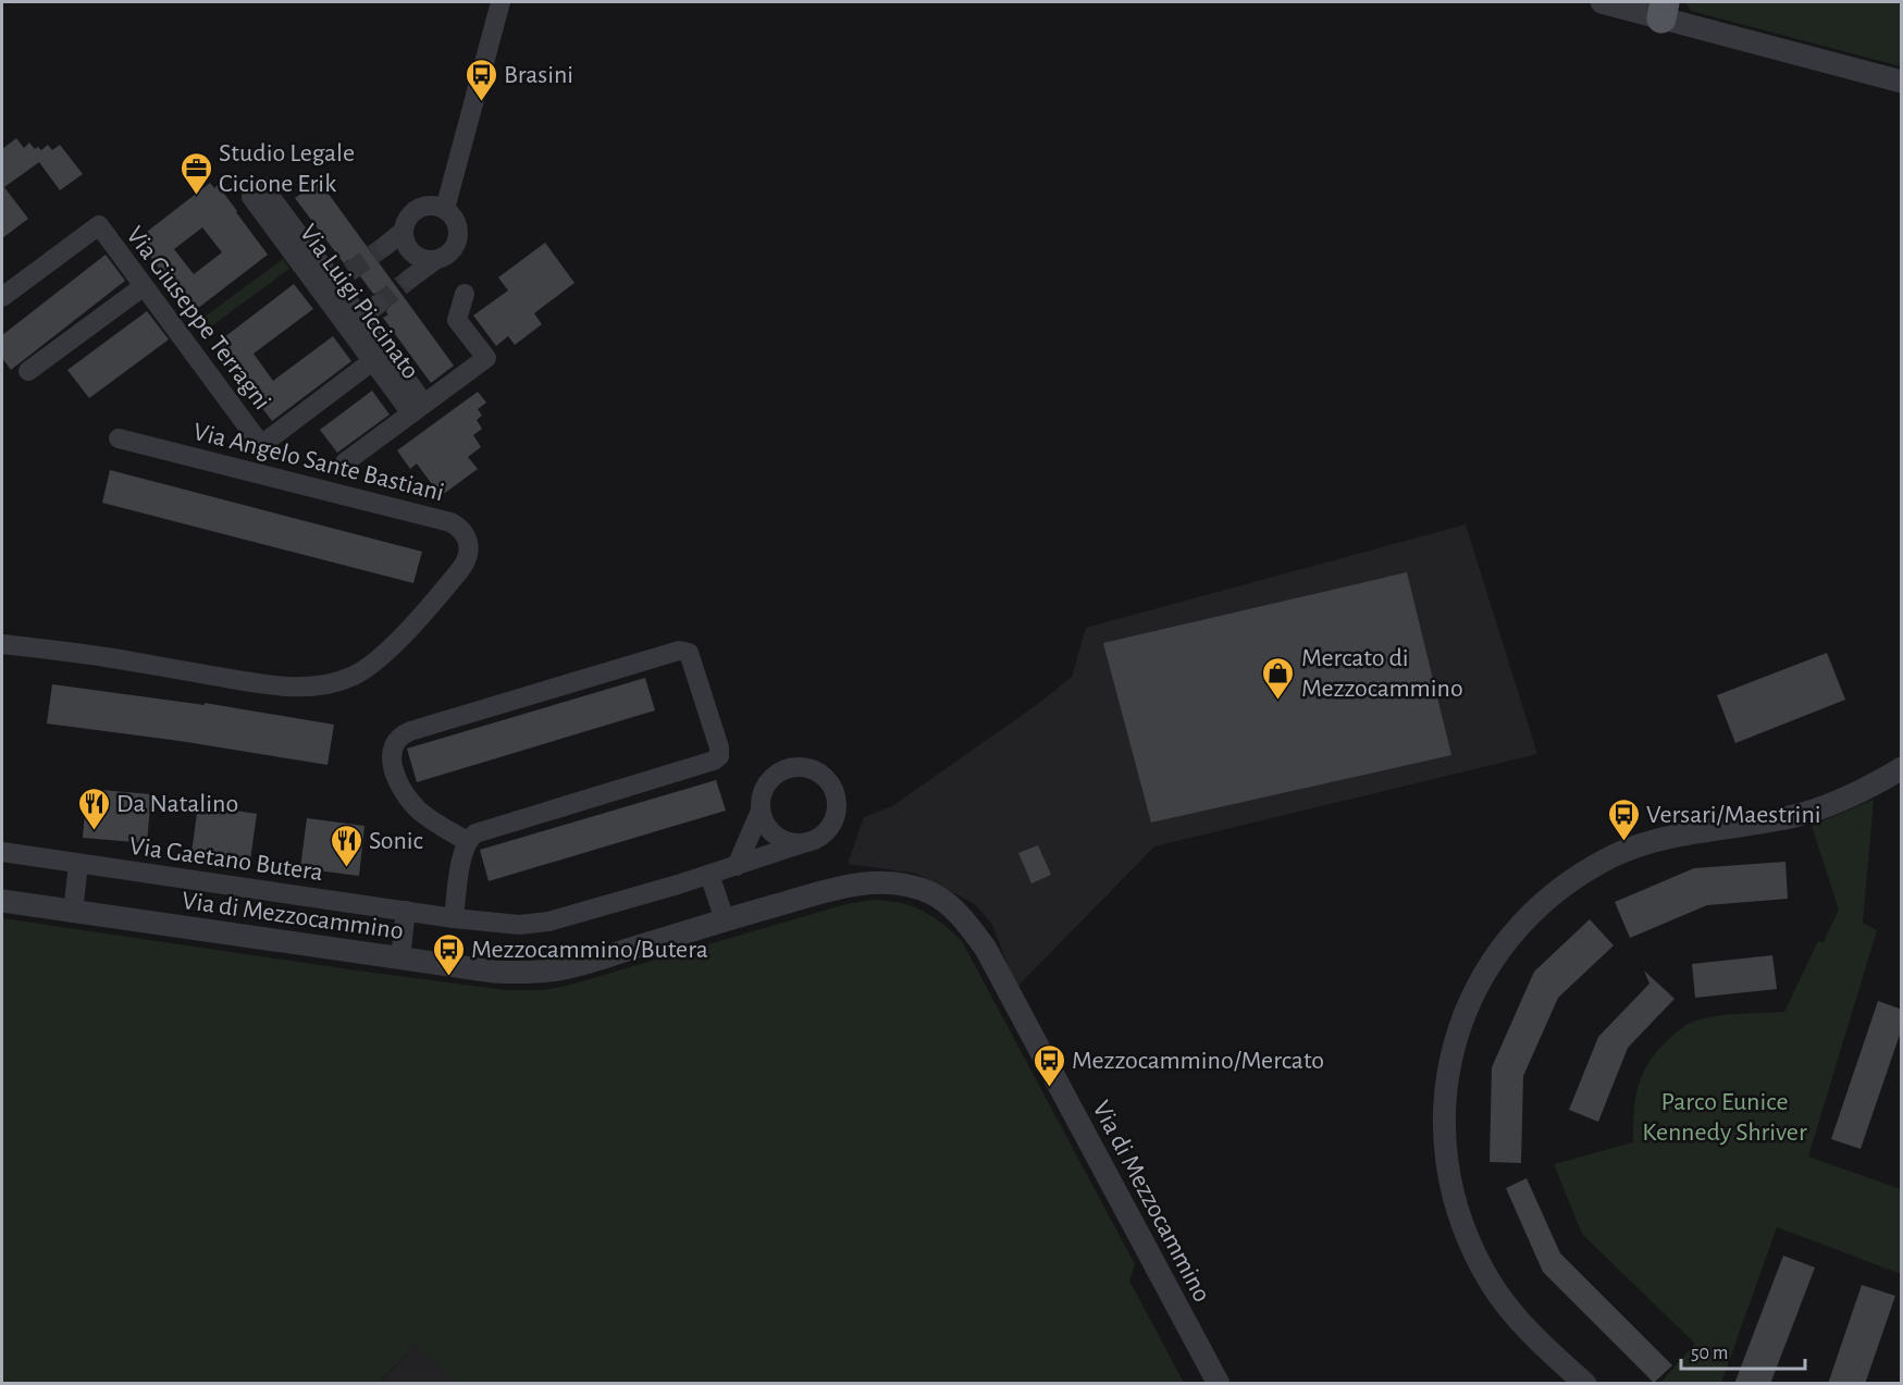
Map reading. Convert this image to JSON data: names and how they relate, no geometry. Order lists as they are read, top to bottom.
{
  "streets": {
    "street": [
      "Via Luigi Piccinato",
      "Via Giuseppe Terragni",
      "Via Angelo Sante Bastiani",
      "Via Gaetano Butera",
      "Via di Mezzocammino"
    ]
  },
  "crossings": [
    ["Via Luigi Piccinato", "Via Giuseppe Terragni"]
  ],
  "parks": ["Parco Eunice Kennedy Shriver"],
  "places": {
    "bus stop": [
      "Brasini",
      "Versari/Maestrini",
      "Mezzocammino/Butera",
      "Mezzocammino/Mercato"
    ],
    "office": ["Studio Legale Cicione Erik"],
    "shop": ["Mercato di Mezzocammino"],
    "restaurant": ["Da Natalino", "Sonic"]
  },
  "scale_bar": "50 m"
}
